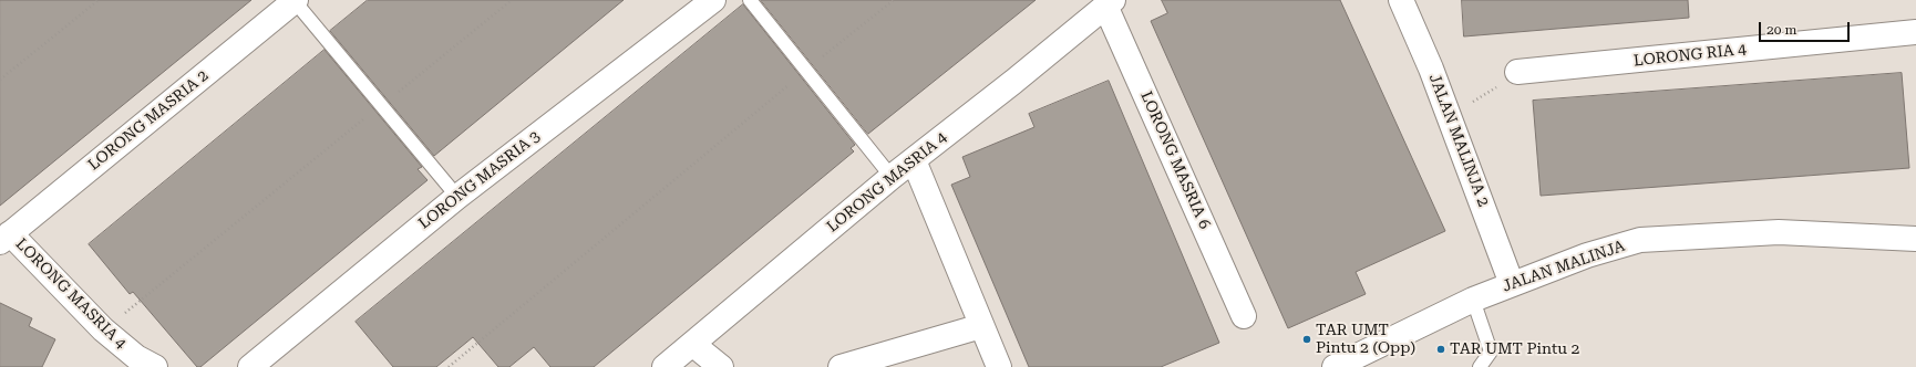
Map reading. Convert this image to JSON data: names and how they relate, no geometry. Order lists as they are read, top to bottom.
{
  "streets": {
    "street": [
      "LORONG RIA 4",
      "LORONG MASRIA 2",
      "JALAN MALINJA 2",
      "LORONG MASRIA 6",
      "LORONG MASRIA 3",
      "LORONG MASRIA 4",
      "JALAN MALINJA"
    ]
  },
  "crossings": [
    ["LORONG MASRIA 2", "LORONG MASRIA 4"],
    ["JALAN MALINJA 2", "JALAN MALINJA"],
    ["LORONG MASRIA 6", "LORONG MASRIA 4"]
  ],
  "places": ["TAR UMT Pintu 2 (Opp)", "TAR UMT Pintu 2"],
  "scale_bar": "20 m"
}
